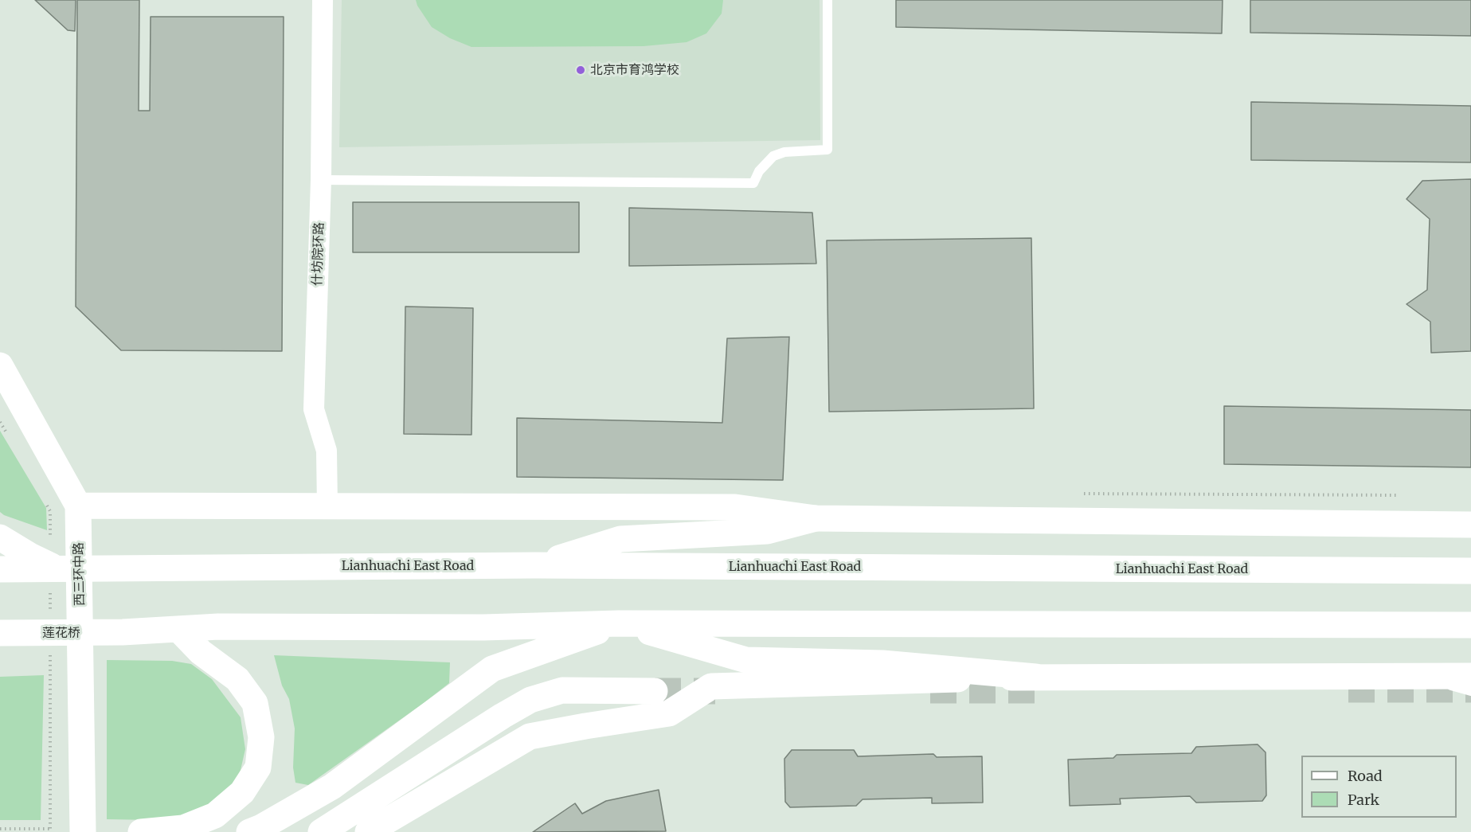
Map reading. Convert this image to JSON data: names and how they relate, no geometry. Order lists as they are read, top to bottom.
{
  "streets": {
    "main road": ["Lianhuachi East Road", "西三环中路", "莲花桥"],
    "street": ["什坊院环路"]
  },
  "places": ["北京市育鸿学校"],
  "legend": ["Road", "Park"]
}
